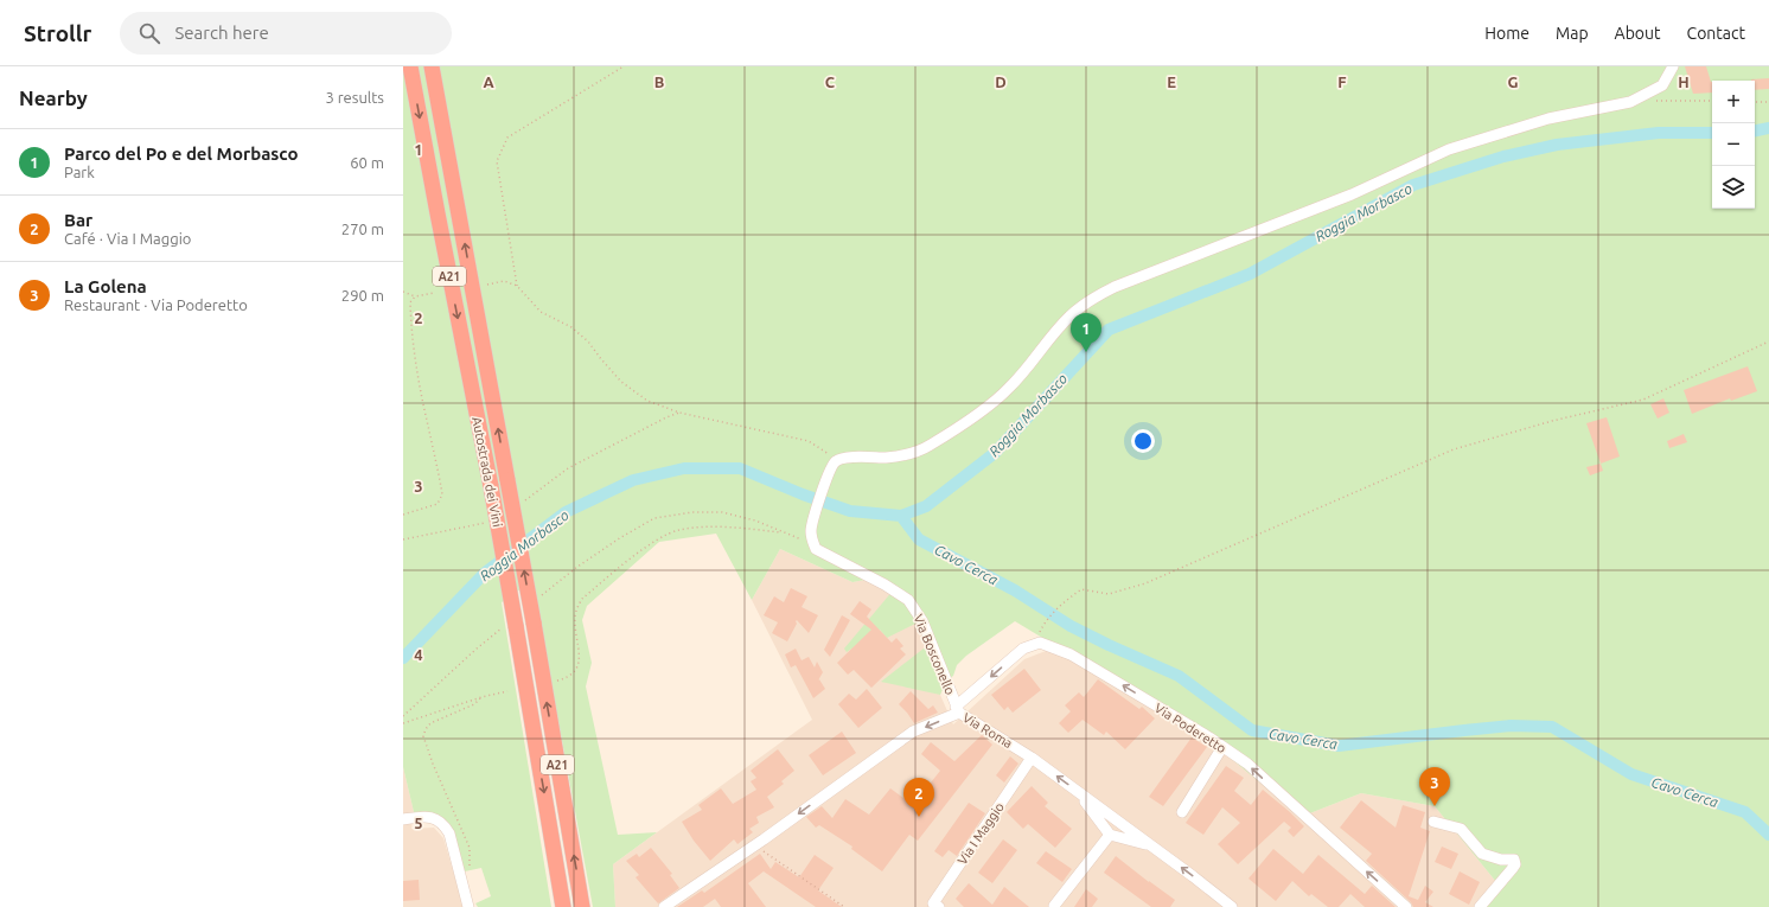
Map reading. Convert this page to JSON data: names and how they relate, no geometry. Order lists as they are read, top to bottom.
{
  "streets": {
    "highway": ["A21", "Autostrada dei Vini"],
    "street": [
      "Via Bosconello",
      "Via Poderetto",
      "Via Roma",
      "Via I Maggio"
    ]
  },
  "crossings": [
    ["Via Bosconello", "Via Poderetto"],
    ["Via Bosconello", "Via Roma"],
    ["Via Poderetto", "Via Roma"],
    ["Via Roma", "Via I Maggio"]
  ],
  "one_way": ["Via Poderetto", "Via Roma"],
  "water": ["Roggia Morbasco", "Cavo Cerca"],
  "page": {
    "header": "Strollr",
    "search": "Search here",
    "nav": [
      "Home",
      "Map",
      "About",
      "Contact"
    ],
    "heading": ["Nearby", "3 results"],
    "map_buttons": ["+", "−"],
    "list": [
      {
        "mark": "1",
        "name": "Parco del Po e del Morbasco",
        "note": "Park",
        "value": "60 m"
      },
      {
        "mark": "2",
        "name": "Bar",
        "note": "Café · Via I Maggio",
        "value": "270 m"
      },
      {
        "mark": "3",
        "name": "La Golena",
        "note": "Restaurant · Via Poderetto",
        "value": "290 m"
      }
    ],
    "pins": ["1", "3", "2"]
  },
  "grid": {
    "columns": [
      "A",
      "B",
      "C",
      "D",
      "E",
      "F",
      "G",
      "H"
    ],
    "rows": [
      "1",
      "2",
      "3",
      "4",
      "5"
    ]
  }
}
